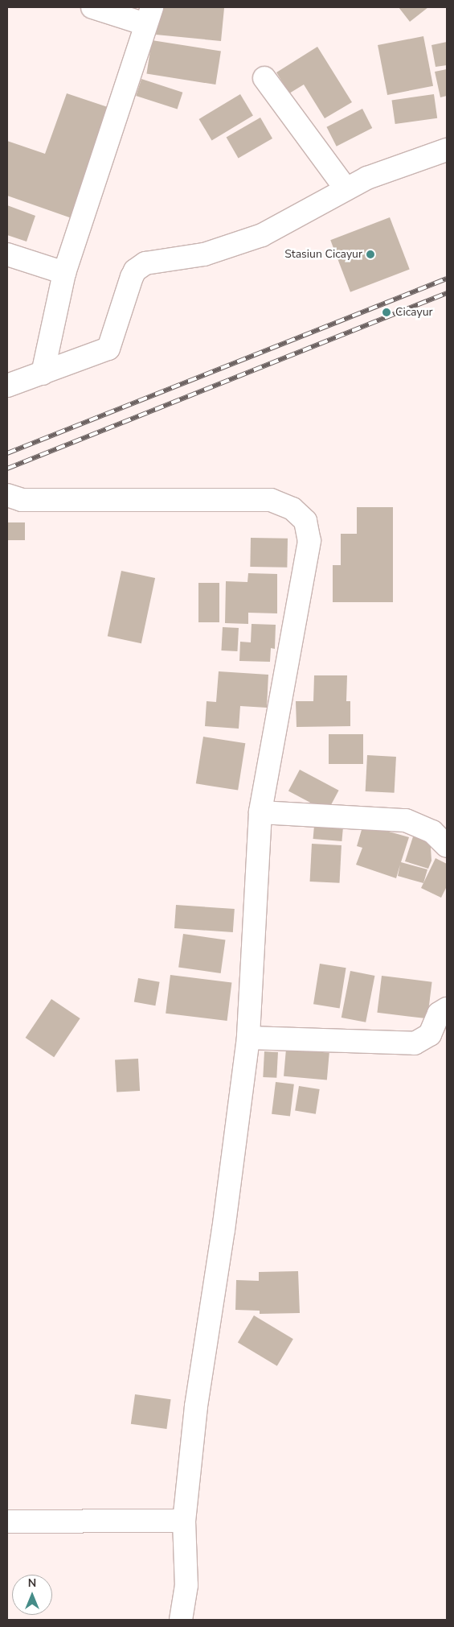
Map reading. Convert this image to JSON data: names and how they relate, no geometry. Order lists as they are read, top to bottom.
{
  "places": ["Stasiun Cicayur", "Cicayur"],
  "north": "top"
}
